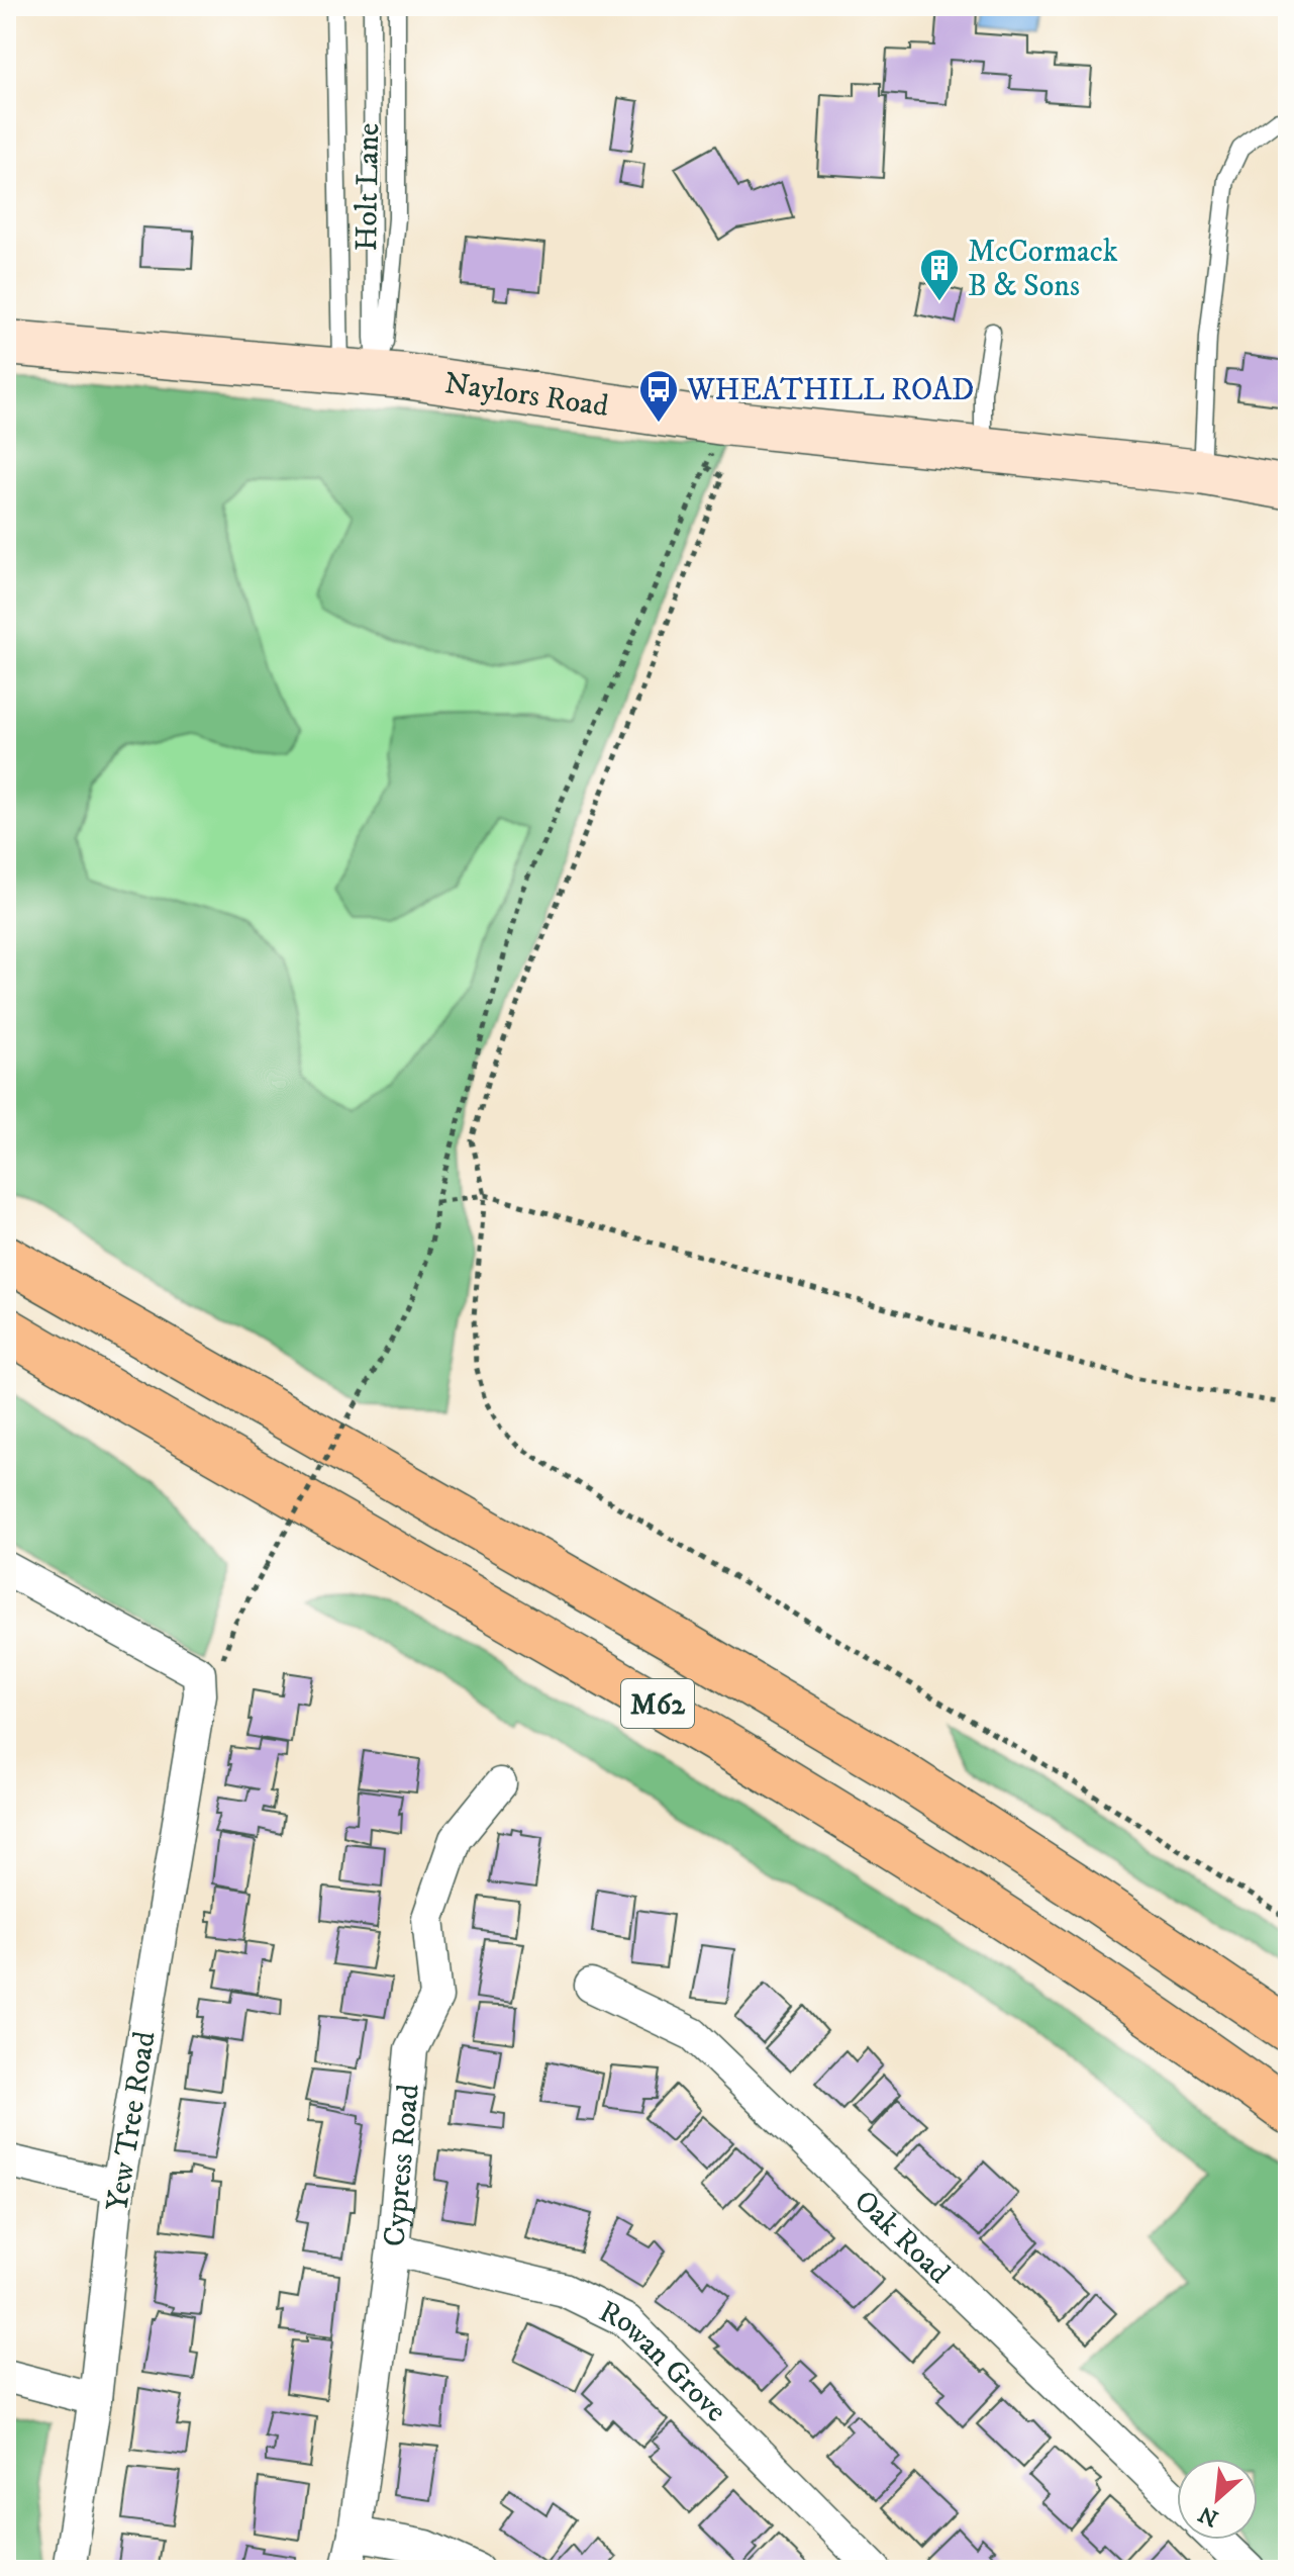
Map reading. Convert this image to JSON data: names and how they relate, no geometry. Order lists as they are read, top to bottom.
{
  "streets": {
    "highway": ["M62"],
    "street": [
      "Naylors Road",
      "Yew Tree Road",
      "Cypress Road",
      "Oak Road",
      "Rowan Grove"
    ],
    "lane": ["Holt Lane"]
  },
  "crossings": [
    ["Holt Lane", "Naylors Road"],
    ["Cypress Road", "Rowan Grove"]
  ],
  "places": {
    "building": ["McCormack B & Sons"],
    "bus stop": ["WHEATHILL ROAD"]
  },
  "north": "bottom left"
}
